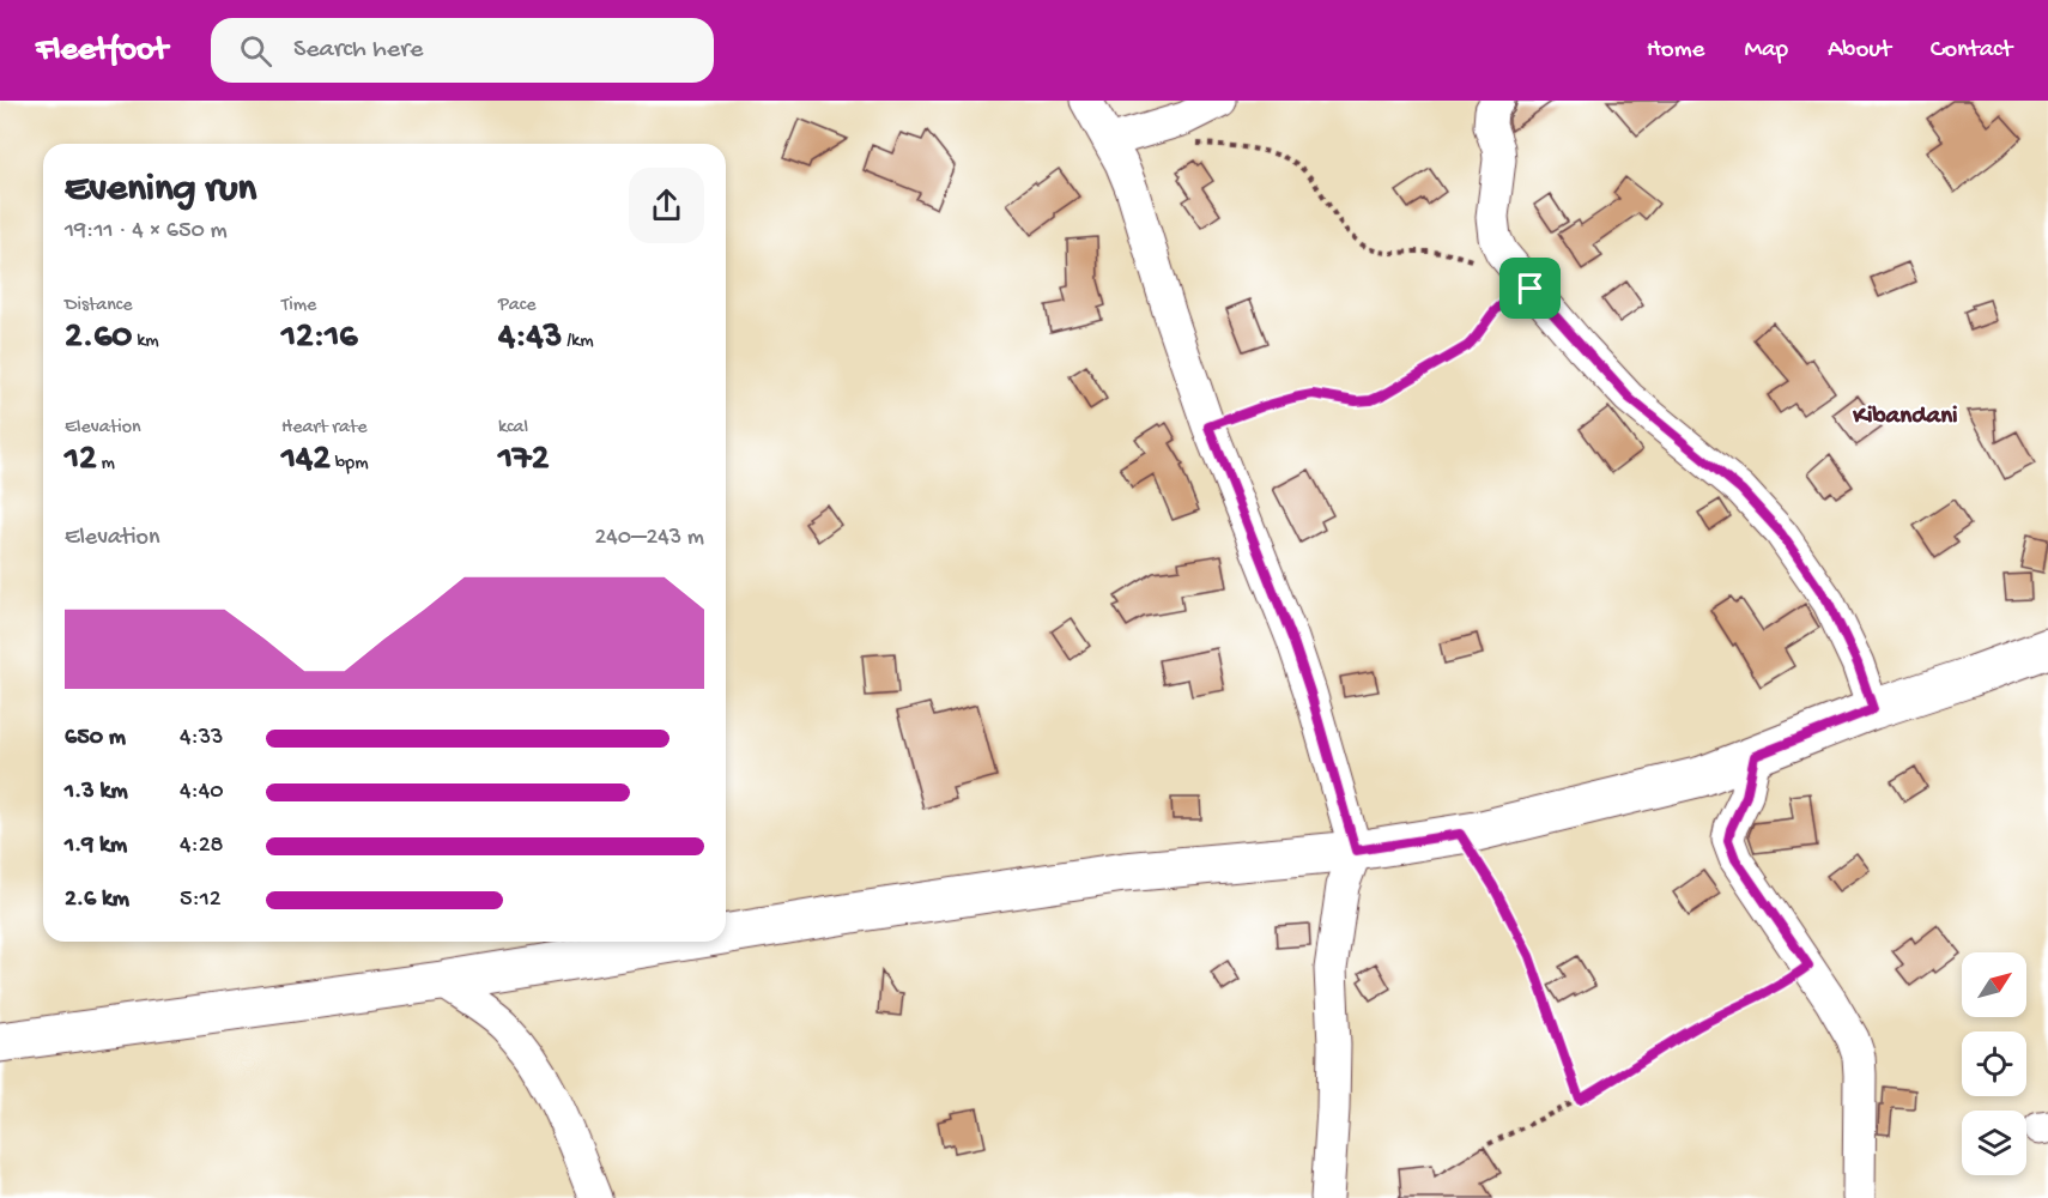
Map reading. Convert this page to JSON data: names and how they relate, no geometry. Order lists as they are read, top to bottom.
{
  "districts": ["Kibandani"],
  "north": "top right",
  "page": {
    "header": "Fleetfoot",
    "search": "Search here",
    "nav": [
      "Home",
      "Map",
      "About",
      "Contact"
    ],
    "heading": ["Evening run", "19:11 · 4 × 650 m"],
    "stats": [
      ["Distance", "2.60 km"],
      ["Time", "12:16"],
      ["Pace", "4:43 /km"],
      ["Elevation", "12 m"],
      ["Heart rate", "142 bpm"],
      ["kcal", "172"]
    ],
    "chart": ["Elevation", "240–243 m"],
    "list": [
      {
        "name": "650 m",
        "note": "4:33"
      },
      {
        "name": "1.3 km",
        "note": "4:40"
      },
      {
        "name": "1.9 km",
        "note": "4:28"
      },
      {
        "name": "2.6 km",
        "note": "5:12"
      }
    ]
  }
}
